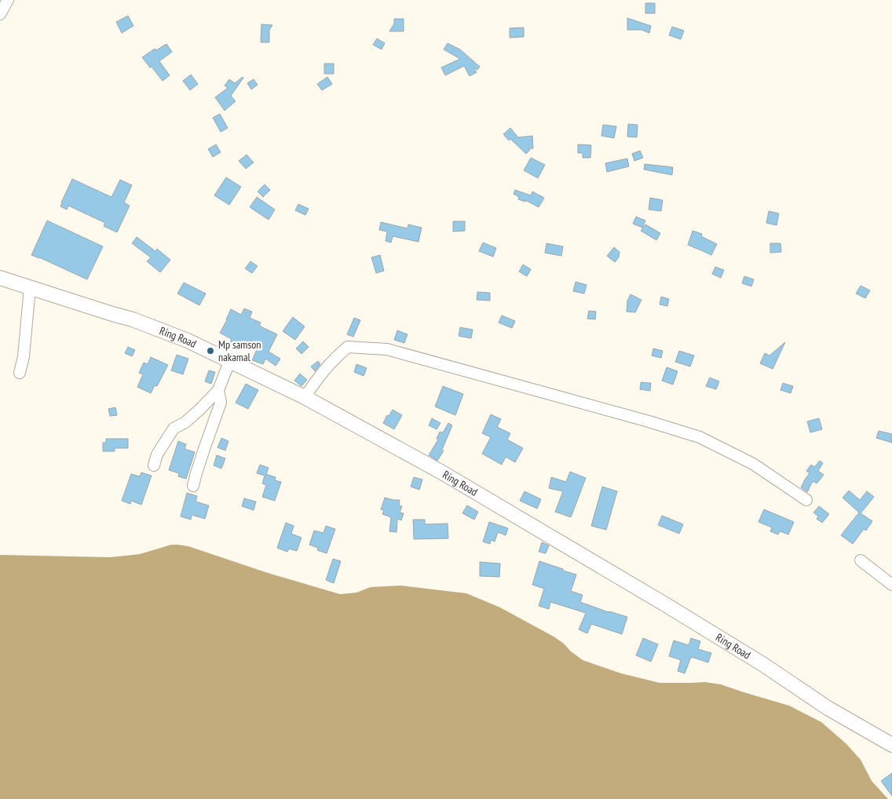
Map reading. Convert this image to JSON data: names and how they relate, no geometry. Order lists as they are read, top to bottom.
{
  "streets": {
    "main road": ["Ring Road"]
  },
  "places": ["Mp samson nakamal"]
}
